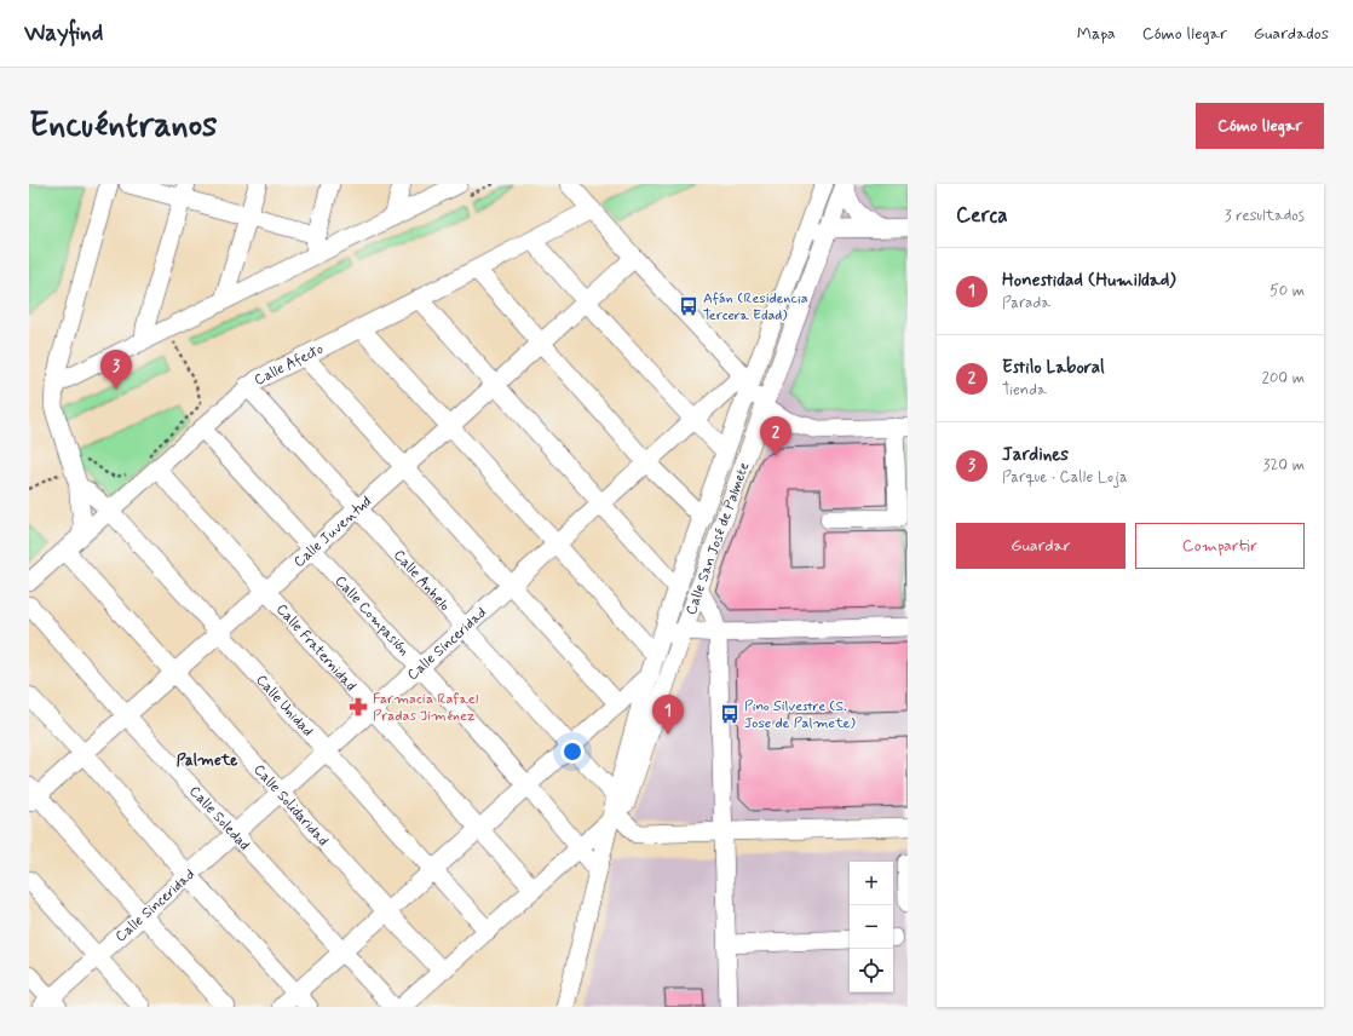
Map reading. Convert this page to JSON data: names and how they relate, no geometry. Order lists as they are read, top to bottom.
{
  "streets": {
    "street": [
      "Calle Afecto",
      "Calle Juventud",
      "Calle San José de Palmete",
      "Calle Anhelo",
      "Calle Compasión",
      "Calle Sinceridad",
      "Calle Fraternidad",
      "Calle Unidad",
      "Calle Solidaridad",
      "Calle Soledad"
    ]
  },
  "crossings": [
    ["Calle Afecto", "Calle Anhelo"],
    ["Calle Afecto", "Calle Compasión"],
    ["Calle Afecto", "Calle Fraternidad"],
    ["Calle Afecto", "Calle Unidad"],
    ["Calle Afecto", "Calle Solidaridad"],
    ["Calle Juventud", "Calle Anhelo"],
    ["Calle Juventud", "Calle Compasión"],
    ["Calle Juventud", "Calle Fraternidad"],
    ["Calle Juventud", "Calle Unidad"],
    ["Calle Juventud", "Calle Solidaridad"],
    ["Calle Juventud", "Calle Soledad"],
    ["Calle San José de Palmete", "Calle Anhelo"],
    ["Calle San José de Palmete", "Calle Compasión"],
    ["Calle San José de Palmete", "Calle Sinceridad"],
    ["Calle Anhelo", "Calle Sinceridad"],
    ["Calle Compasión", "Calle Sinceridad"],
    ["Calle Sinceridad", "Calle Fraternidad"],
    ["Calle Sinceridad", "Calle Unidad"],
    ["Calle Sinceridad", "Calle Solidaridad"],
    ["Calle Sinceridad", "Calle Soledad"]
  ],
  "districts": ["Palmete"],
  "places": {
    "bus stop": ["Afán (Residencia Tercera Edad)", "Pino Silvestre (S. Jose de Palmete)"],
    "pharmacy": ["Farmacia Rafael Pradas Jiménez"]
  },
  "page": {
    "header": "Wayfind",
    "nav": ["Mapa", "Cómo llegar", "Guardados"],
    "buttons": [
      "Cómo llegar",
      ["Guardar", "Compartir"]
    ],
    "title": "Encuéntranos",
    "heading": ["Cerca", "3 resultados"],
    "list": [
      {
        "mark": "1",
        "name": "Honestidad (Humildad)",
        "note": "Parada",
        "value": "50 m"
      },
      {
        "mark": "2",
        "name": "Estilo Laboral",
        "note": "Tienda",
        "value": "200 m"
      },
      {
        "mark": "3",
        "name": "Jardines",
        "note": "Parque · Calle Loja",
        "value": "320 m"
      }
    ],
    "pins": ["3", "2", "1"],
    "map_buttons": ["+", "−"]
  }
}
